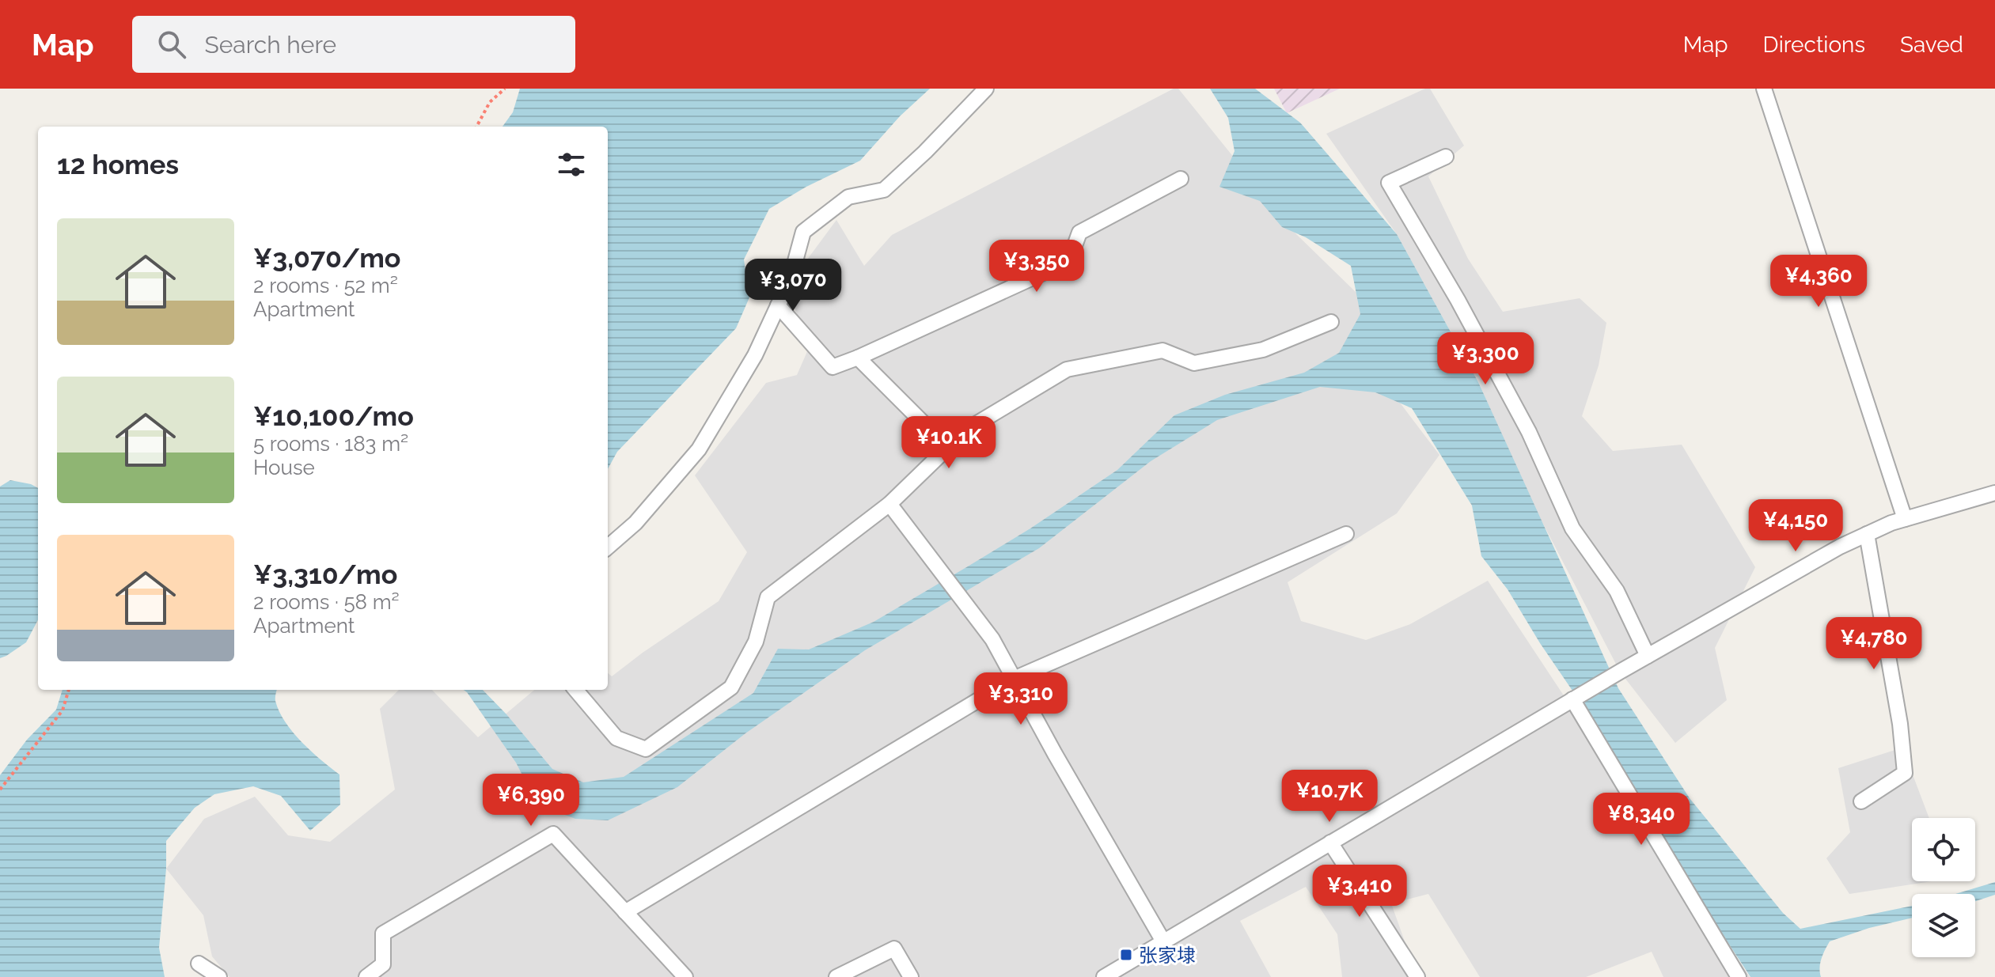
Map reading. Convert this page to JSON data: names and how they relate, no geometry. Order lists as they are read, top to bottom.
{
  "places": {
    "transit": ["张家埭"]
  },
  "page": {
    "header": "Map",
    "search": "Search here",
    "nav": ["Map", "Directions", "Saved"],
    "heading": "12 homes",
    "list": [
      {
        "name": "¥3,070/mo",
        "note": "2 rooms · 52 m² · Apartment"
      },
      {
        "name": "¥10,100/mo",
        "note": "5 rooms · 183 m² · House"
      },
      {
        "name": "¥3,310/mo",
        "note": "2 rooms · 58 m² · Apartment"
      }
    ],
    "price": [
      "¥3,350",
      "¥4,360",
      "¥3,070",
      "¥3,300",
      "¥10.1K",
      "¥4,150",
      "¥4,780",
      "¥3,310",
      "¥10.7K",
      "¥6,390",
      "¥8,340",
      "¥3,410"
    ]
  }
}
